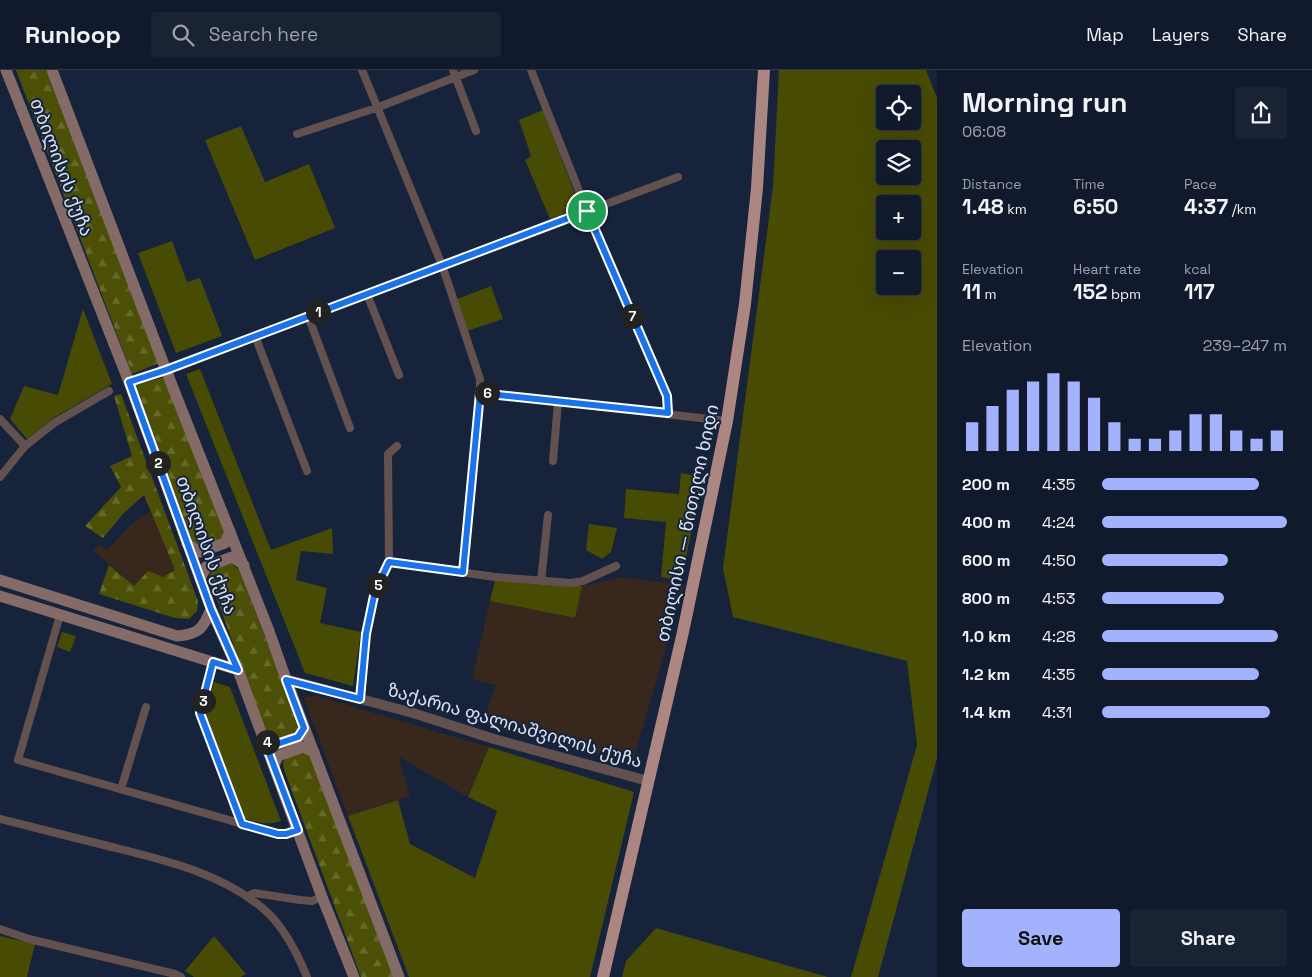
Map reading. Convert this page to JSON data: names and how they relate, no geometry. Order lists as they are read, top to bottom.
{
  "streets": {
    "highway": ["თბილისი — წითელი ხიდი"],
    "main road": ["თბილისის ქუჩა"],
    "street": ["ზაქარია ფალიაშვილის ქუჩა"]
  },
  "crossings": [
    ["თბილისის ქუჩა", "ზაქარია ფალიაშვილის ქუჩა"],
    ["თბილისი — წითელი ხიდი", "ზაქარია ფალიაშვილის ქუჩა"]
  ],
  "page": {
    "header": "Runloop",
    "search": "Search here",
    "nav": ["Map", "Layers", "Share"],
    "heading": ["Morning run", "06:08"],
    "map_buttons": ["+", "−"],
    "stats": [
      ["Distance", "1.48 km"],
      ["Time", "6:50"],
      ["Pace", "4:37 /km"],
      ["Elevation", "11 m"],
      ["Heart rate", "152 bpm"],
      ["kcal", "117"]
    ],
    "pins": [
      "1",
      "7",
      "6",
      "2",
      "5",
      "3",
      "4"
    ],
    "chart": ["Elevation", "239–247 m"],
    "list": [
      {
        "name": "200 m",
        "note": "4:35"
      },
      {
        "name": "400 m",
        "note": "4:24"
      },
      {
        "name": "600 m",
        "note": "4:50"
      },
      {
        "name": "800 m",
        "note": "4:53"
      },
      {
        "name": "1.0 km",
        "note": "4:28"
      },
      {
        "name": "1.2 km",
        "note": "4:35"
      },
      {
        "name": "1.4 km",
        "note": "4:31"
      }
    ],
    "buttons": ["Save", "Share"]
  }
}
